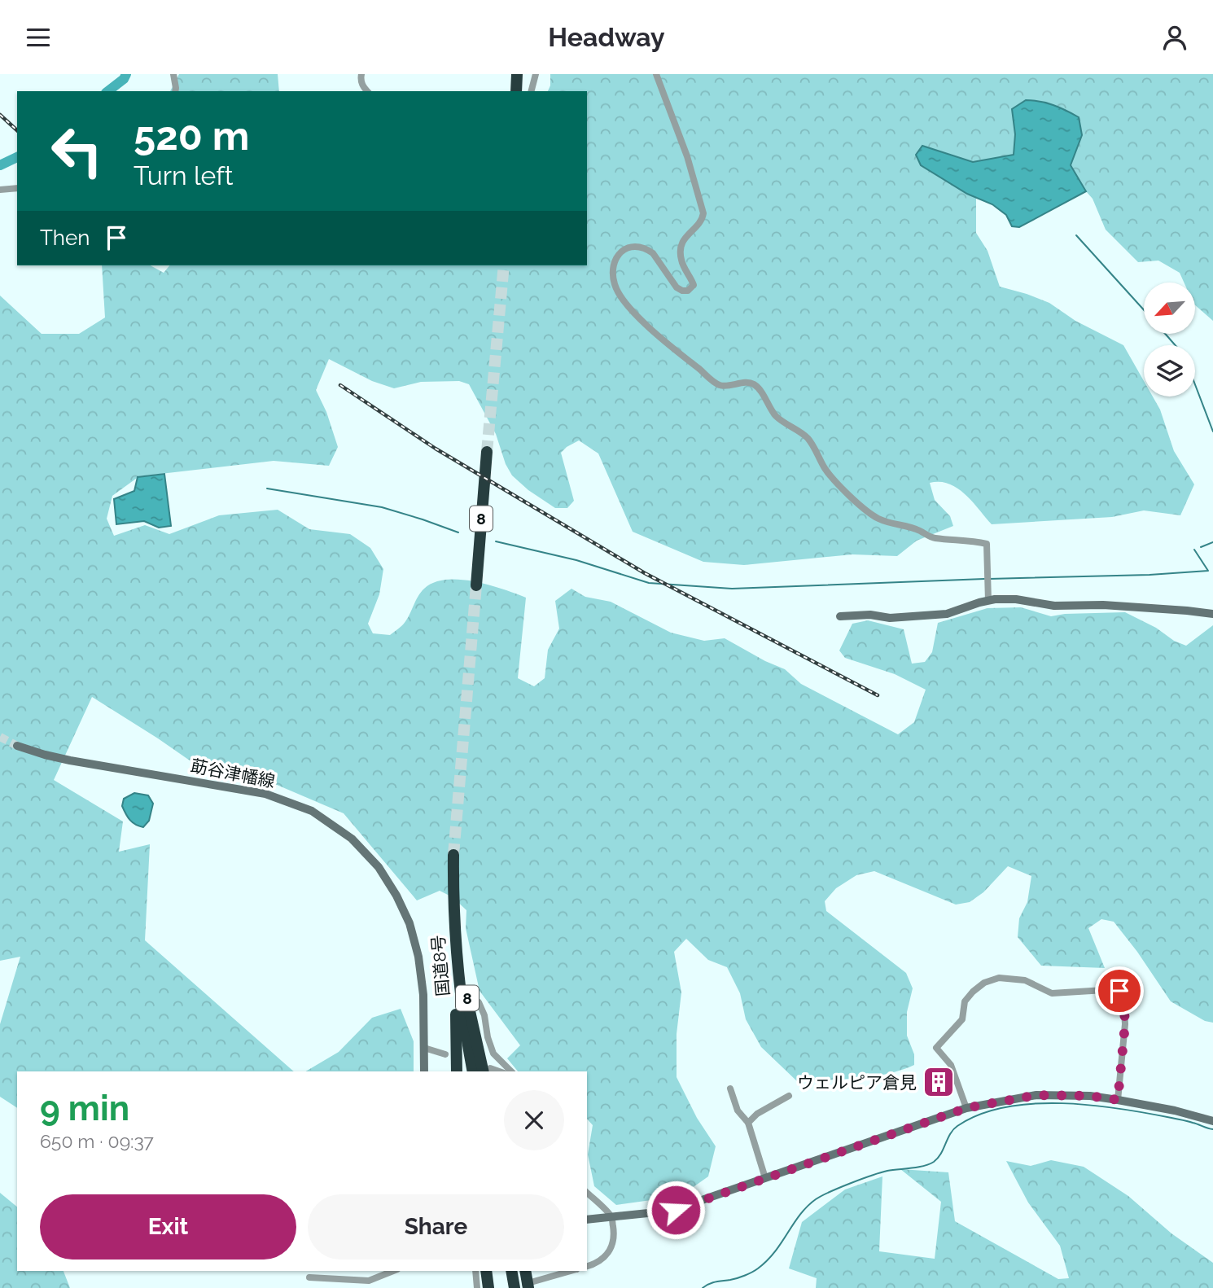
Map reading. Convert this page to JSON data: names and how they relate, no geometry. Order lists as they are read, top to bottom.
{
  "streets": {
    "highway": ["8", "国道8号"],
    "main road": ["莇谷津幡線"]
  },
  "crossings": [
    ["8", "国道8号"]
  ],
  "places": {
    "building": ["ウェルピア倉見"]
  },
  "north": "bottom left",
  "page": {
    "header": "Headway",
    "turn": ["520 m", "Turn left"],
    "then": "Then",
    "heading": ["9 min", "650 m · 09:37"],
    "buttons": ["Exit", "Share"]
  }
}
